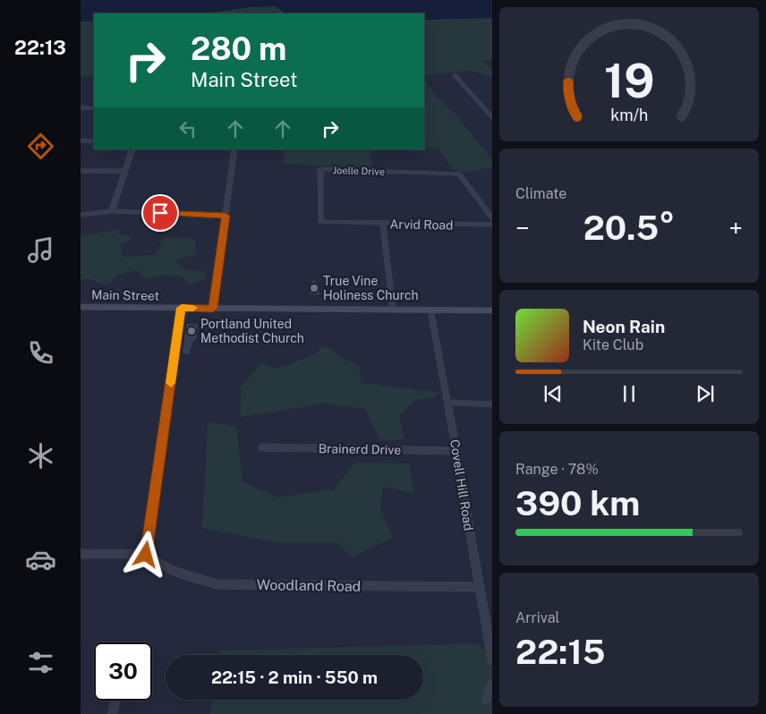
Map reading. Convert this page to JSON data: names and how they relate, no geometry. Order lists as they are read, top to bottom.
{
  "streets": {
    "main road": ["Main Street"],
    "street": [
      "Joelle Drive",
      "Arvid Road",
      "Brainerd Drive",
      "Covell Hill Road",
      "Woodland Road"
    ]
  },
  "crossings": [
    ["Joelle Drive", "Arvid Road"],
    ["Arvid Road", "Main Street"],
    ["Main Street", "Covell Hill Road"],
    ["Brainerd Drive", "Covell Hill Road"],
    ["Covell Hill Road", "Woodland Road"]
  ],
  "places": ["True Vine Holiness Church", "Portland United Methodist Church"],
  "page": {
    "tabs": "22:13",
    "turn": ["280 m", "Main Street"],
    "tile": [
      "Climate",
      ["Range · 78%", "390 km"],
      ["Arrival", "22:15"]
    ],
    "heat": ["−", "20.5°", "+"],
    "song": ["Neon Rain", "Kite Club"],
    "limit": "30",
    "trip": "22:15 · 2 min · 550 m",
    "gauge": ["19", "km/h"]
  }
}
